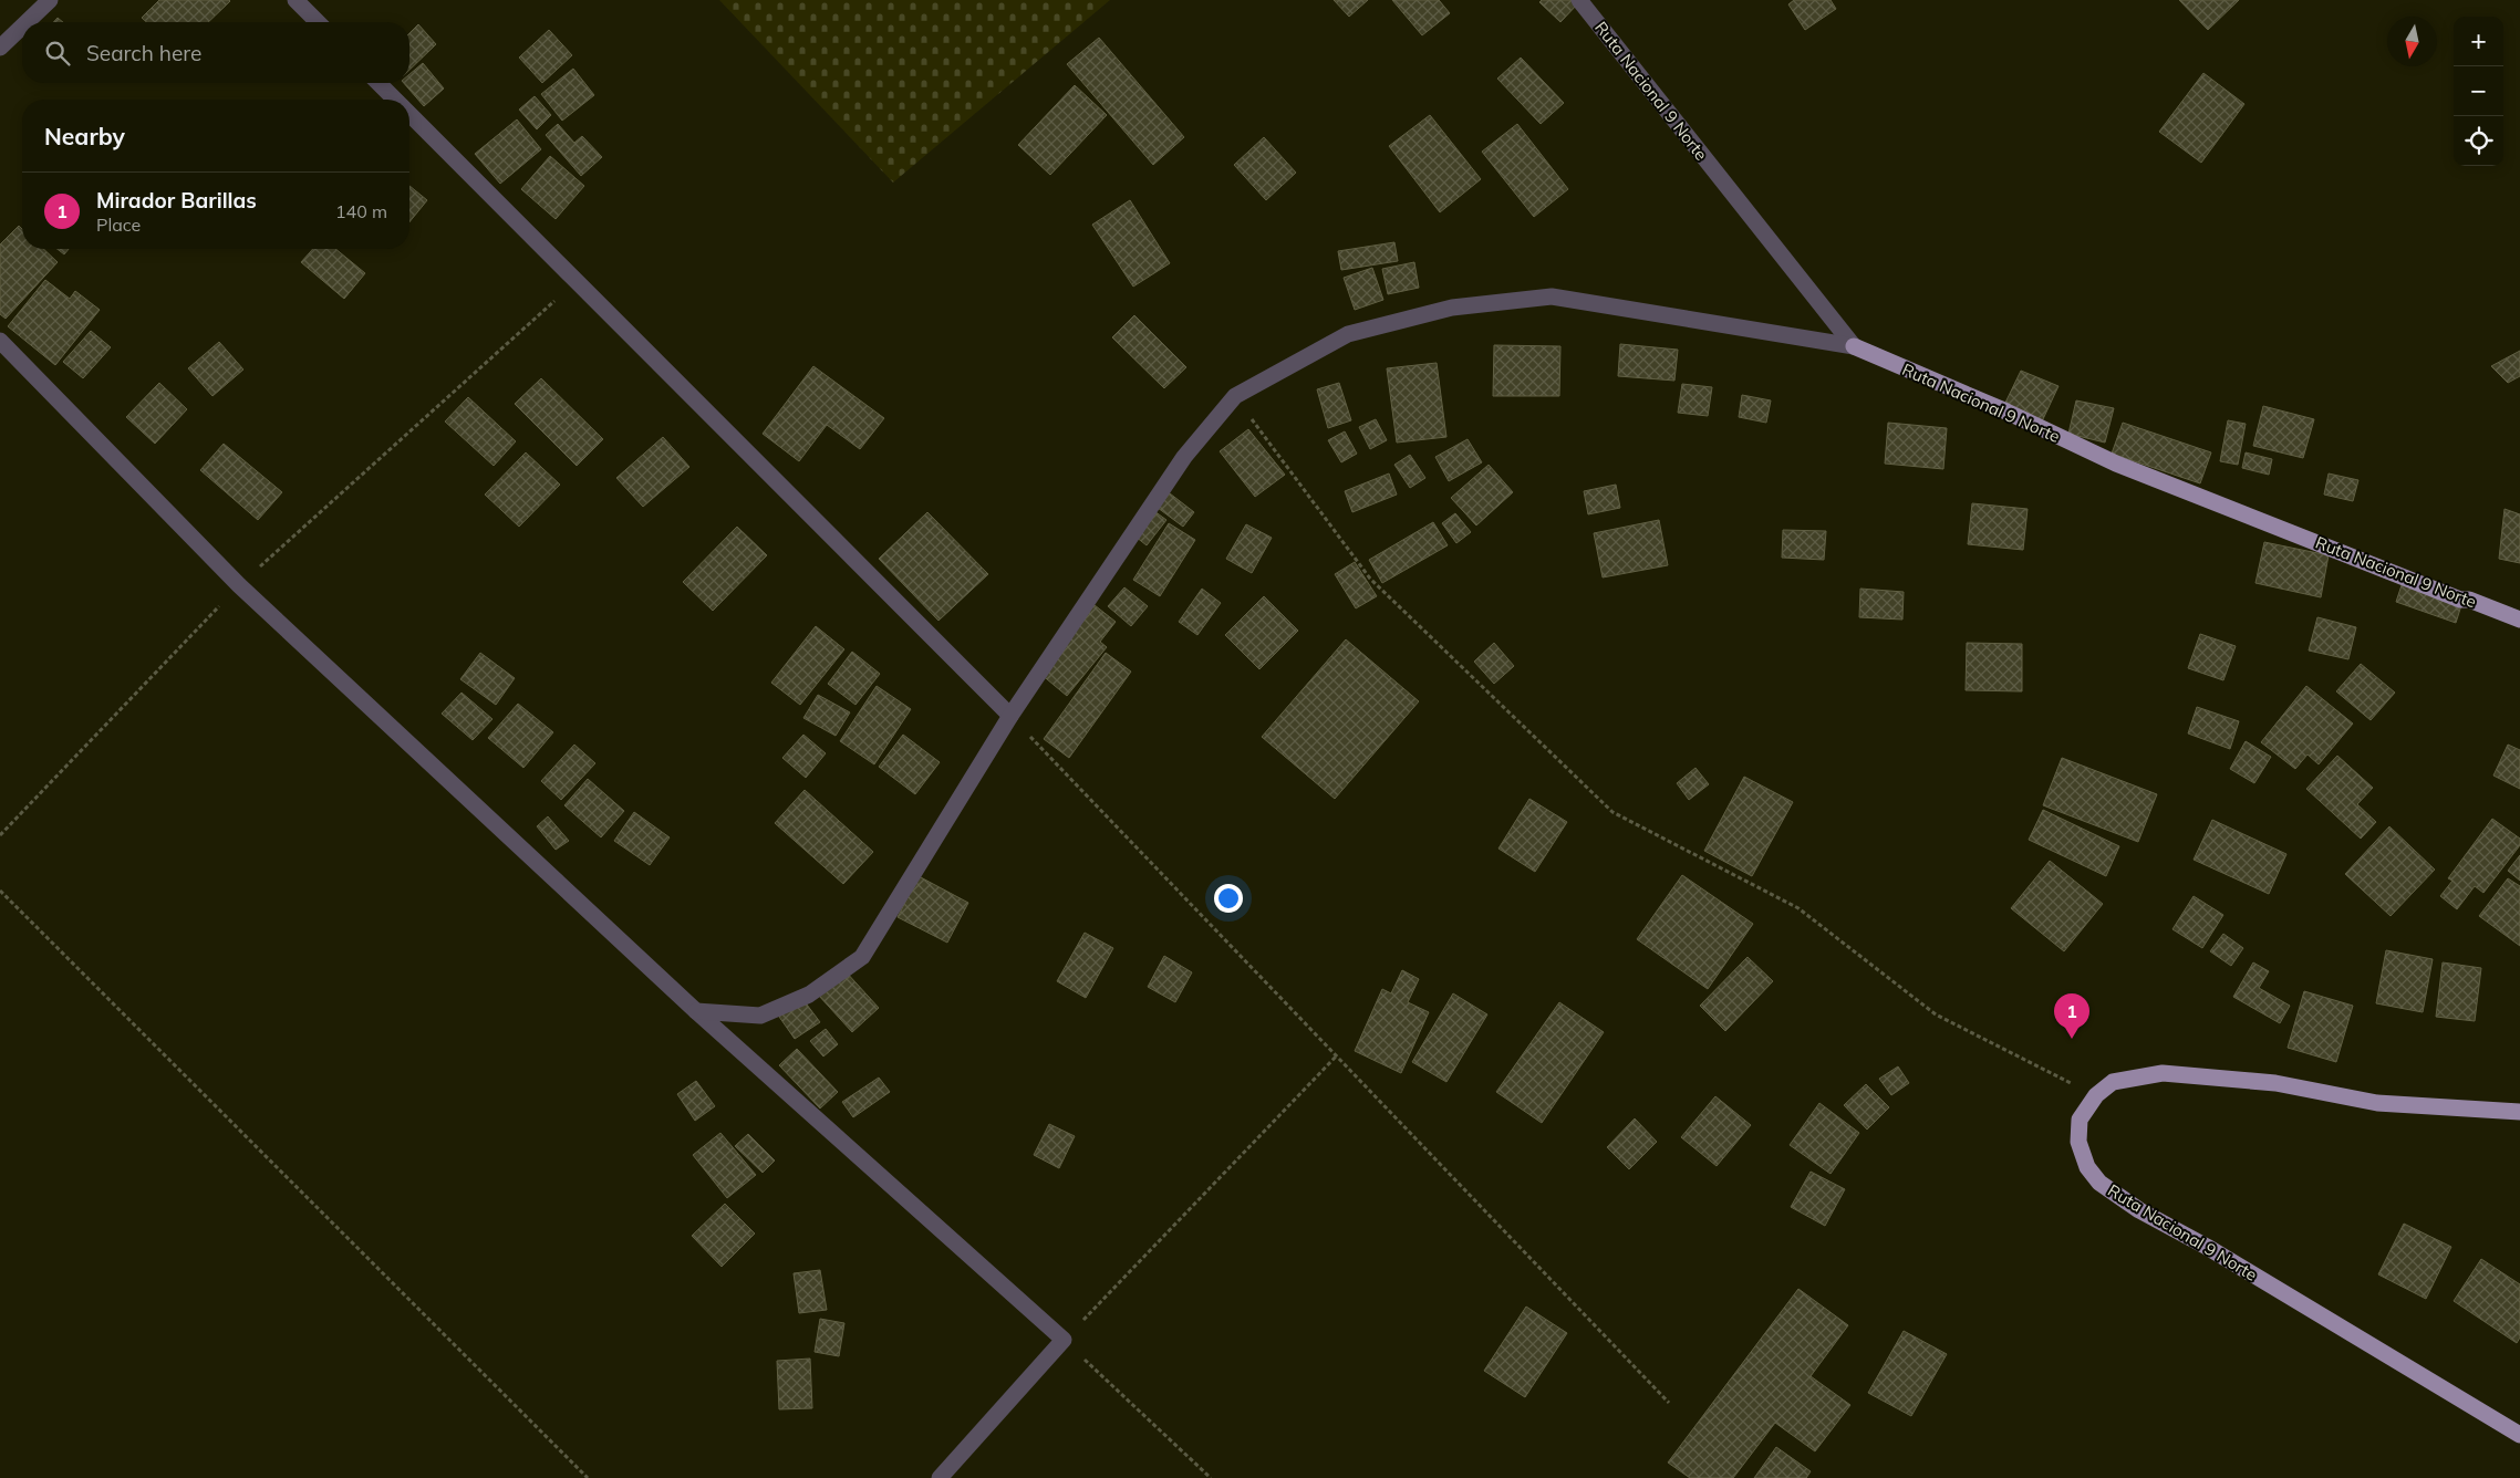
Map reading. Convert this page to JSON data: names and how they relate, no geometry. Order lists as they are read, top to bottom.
{
  "streets": {
    "main road": ["Ruta Nacional 9 Norte"]
  },
  "north": "bottom",
  "page": {
    "map_buttons": ["+", "−"],
    "search": "Search here",
    "heading": "Nearby",
    "list": [
      {
        "mark": "1",
        "name": "Mirador Barillas",
        "note": "Place",
        "value": "140 m"
      }
    ],
    "pins": "1"
  }
}
